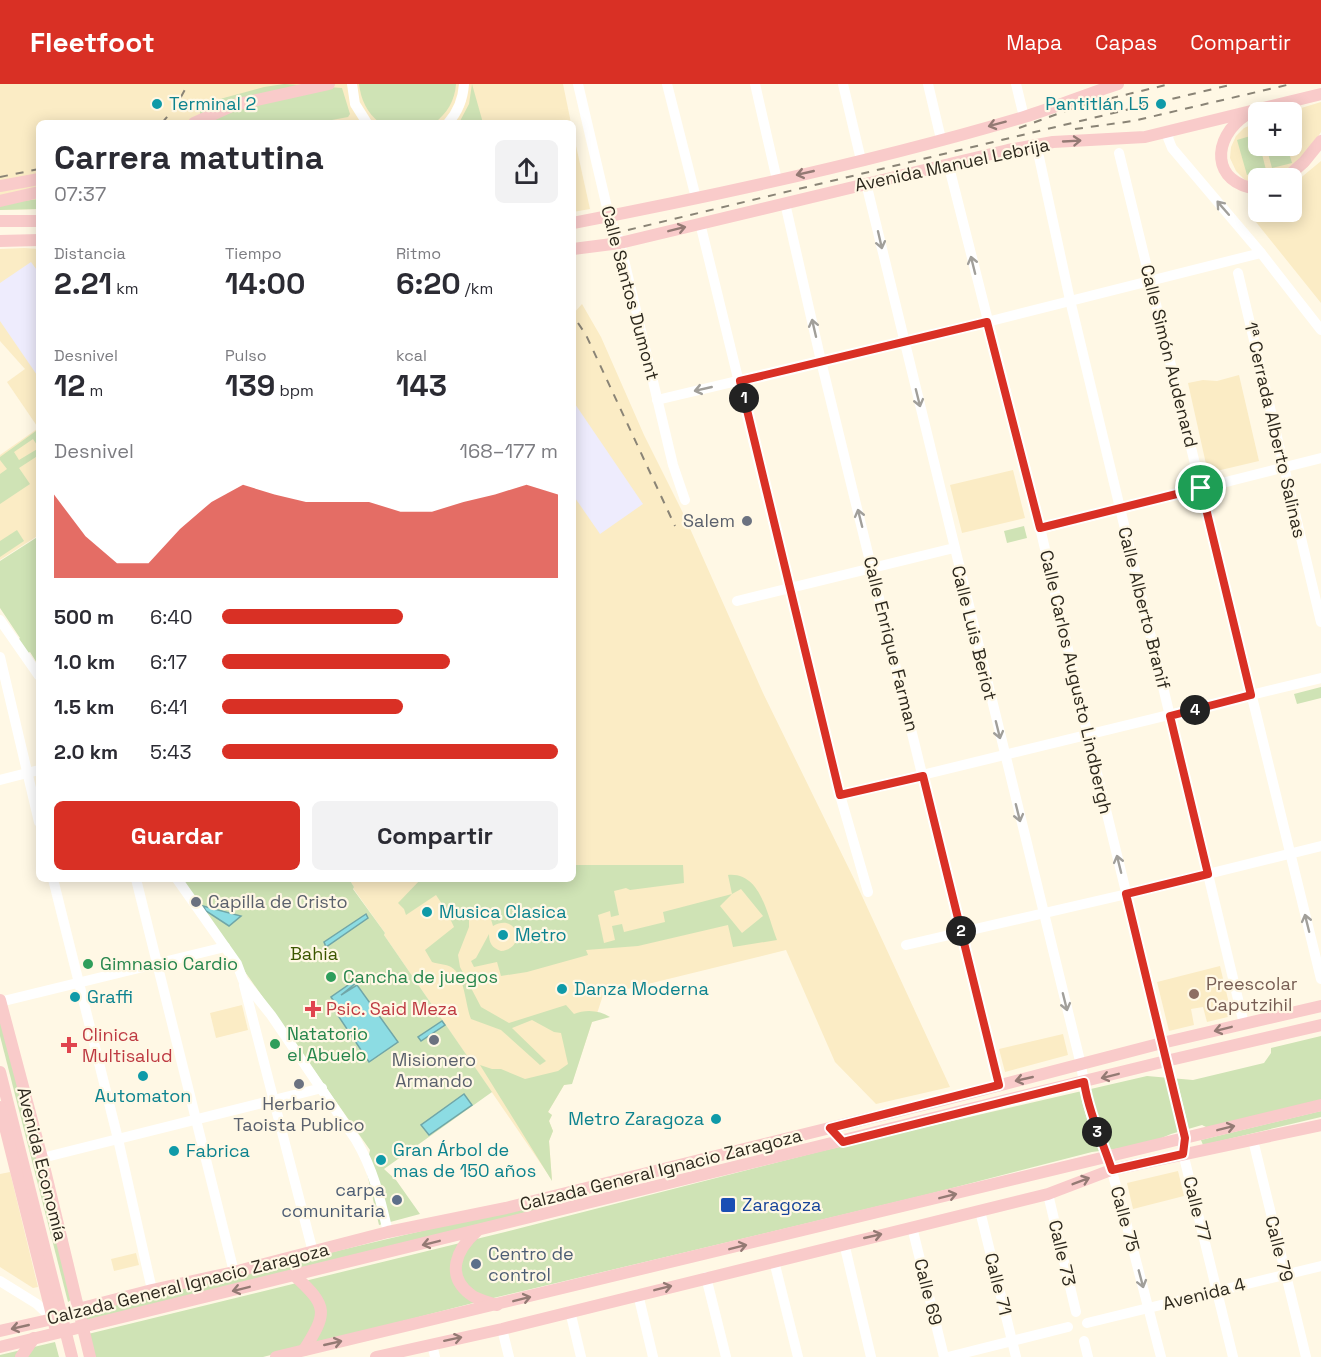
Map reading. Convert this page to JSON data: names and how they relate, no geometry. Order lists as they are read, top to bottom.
{
  "streets": {
    "main road": ["Avenida Manuel Lebrija", "Avenida Economía", "Calzada General Ignacio Zaragoza"],
    "street": [
      "Calle Santos Dumont",
      "Calle Simón Audenard",
      "1ª Cerrada Alberto Salinas",
      "Calle Alberto Branif",
      "Calle Luis Beriot",
      "Calle Enrique Farman",
      "Calle Carlos Augusto Lindbergh",
      "Calle 77",
      "Calle 75",
      "Calle 79",
      "Calle 73",
      "Calle 71",
      "Calle 69",
      "Avenida 4"
    ]
  },
  "crossings": [
    ["Avenida Manuel Lebrija", "Calle Santos Dumont"],
    ["Avenida Manuel Lebrija", "Calle Luis Beriot"],
    ["Avenida Manuel Lebrija", "Calle Enrique Farman"],
    ["Avenida Manuel Lebrija", "Calle Carlos Augusto Lindbergh"],
    ["Calle Alberto Branif", "Calzada General Ignacio Zaragoza"],
    ["Calle Luis Beriot", "Calzada General Ignacio Zaragoza"],
    ["Calle Luis Beriot", "Calle 75"],
    ["Calle Enrique Farman", "Calzada General Ignacio Zaragoza"],
    ["Calle Carlos Augusto Lindbergh", "Calzada General Ignacio Zaragoza"],
    ["Calle Carlos Augusto Lindbergh", "Calle 77"],
    ["Avenida Economía", "Calzada General Ignacio Zaragoza"],
    ["Calzada General Ignacio Zaragoza", "Calle 77"],
    ["Calzada General Ignacio Zaragoza", "Calle 75"],
    ["Calle 77", "Avenida 4"],
    ["Calle 75", "Avenida 4"],
    ["Calle 79", "Avenida 4"]
  ],
  "one_way": ["Calle Luis Beriot", "Calle Carlos Augusto Lindbergh", "Calle 75"],
  "parks": ["Bahia"],
  "places": {
    "other": [
      "Terminal 2",
      "Pantitlán L5",
      "Salem",
      "Capilla de Cristo",
      "Musica Clasica",
      "Metro",
      "Gimnasio Cardio",
      "Cancha de juegos",
      "Danza Moderna",
      "Preescolar Caputzihil",
      "Graffi",
      "Misionero Armando",
      "Natatorio el Abuelo",
      "Automaton",
      "Herbario Taoista Publico",
      "Metro Zaragoza",
      "Fabrica",
      "Gran Árbol de mas de 150 años",
      "carpa comunitaria",
      "Centro de control"
    ],
    "health": ["Psic. Said Meza", "Clinica Multisalud"],
    "transit": ["Zaragoza"]
  },
  "page": {
    "header": "Fleetfoot",
    "nav": ["Mapa", "Capas", "Compartir"],
    "map_buttons": ["+", "−"],
    "heading": ["Carrera matutina", "07:37"],
    "stats": [
      ["Distancia", "2.21 km"],
      ["Tiempo", "14:00"],
      ["Ritmo", "6:20 /km"],
      ["Desnivel", "12 m"],
      ["Pulso", "139 bpm"],
      ["kcal", "143"]
    ],
    "pins": [
      "1",
      "4",
      "2",
      "3"
    ],
    "chart": ["Desnivel", "168–177 m"],
    "list": [
      {
        "name": "500 m",
        "note": "6:40"
      },
      {
        "name": "1.0 km",
        "note": "6:17"
      },
      {
        "name": "1.5 km",
        "note": "6:41"
      },
      {
        "name": "2.0 km",
        "note": "5:43"
      }
    ],
    "buttons": ["Guardar", "Compartir"]
  }
}
